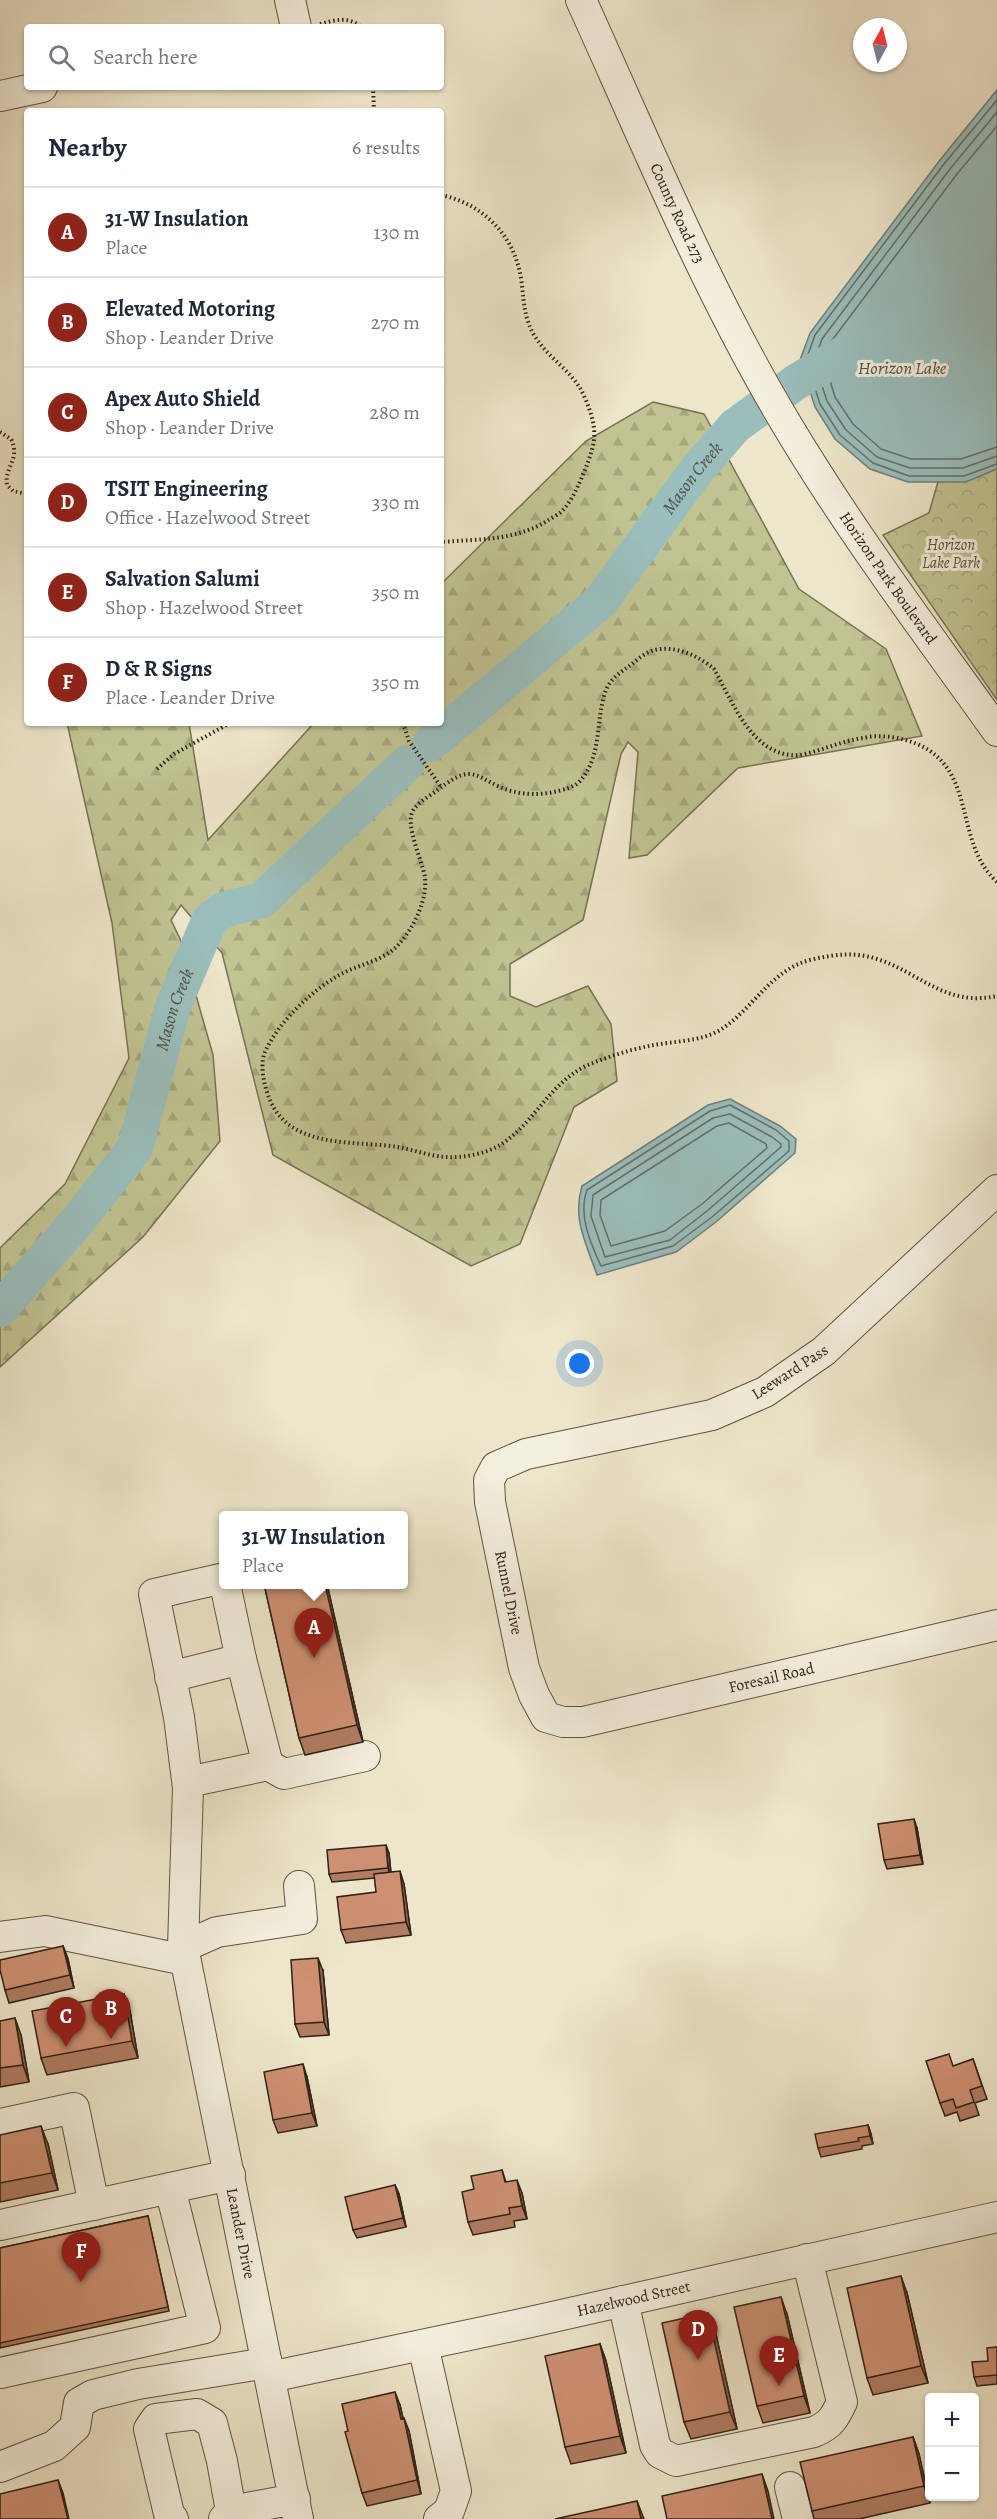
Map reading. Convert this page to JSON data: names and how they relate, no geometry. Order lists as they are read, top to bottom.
{
  "streets": {
    "street": [
      "County Road 273",
      "Horizon Park Boulevard",
      "Leeward Pass",
      "Runnel Drive",
      "Foresail Road",
      "Leander Drive",
      "Hazelwood Street"
    ]
  },
  "crossings": [
    ["County Road 273", "Horizon Park Boulevard"],
    ["Leeward Pass", "Runnel Drive"],
    ["Runnel Drive", "Foresail Road"],
    ["Leander Drive", "Hazelwood Street"]
  ],
  "water": ["Horizon Lake", "Mason Creek"],
  "parks": ["Horizon Lake Park"],
  "north": "top",
  "page": {
    "search": "Search here",
    "heading": ["Nearby", "6 results"],
    "list": [
      {
        "mark": "A",
        "name": "31-W Insulation",
        "note": "Place",
        "value": "130 m"
      },
      {
        "mark": "B",
        "name": "Elevated Motoring",
        "note": "Shop · Leander Drive",
        "value": "270 m"
      },
      {
        "mark": "C",
        "name": "Apex Auto Shield",
        "note": "Shop · Leander Drive",
        "value": "280 m"
      },
      {
        "mark": "D",
        "name": "TSIT Engineering",
        "note": "Office · Hazelwood Street",
        "value": "330 m"
      },
      {
        "mark": "E",
        "name": "Salvation Salumi",
        "note": "Shop · Hazelwood Street",
        "value": "350 m"
      },
      {
        "mark": "F",
        "name": "D & R Signs",
        "note": "Place · Leander Drive",
        "value": "350 m"
      }
    ],
    "popup": ["31-W Insulation", "Place"],
    "pins": [
      "A",
      "B",
      "C",
      "F",
      "D",
      "E"
    ],
    "map_buttons": ["+", "−"]
  }
}
